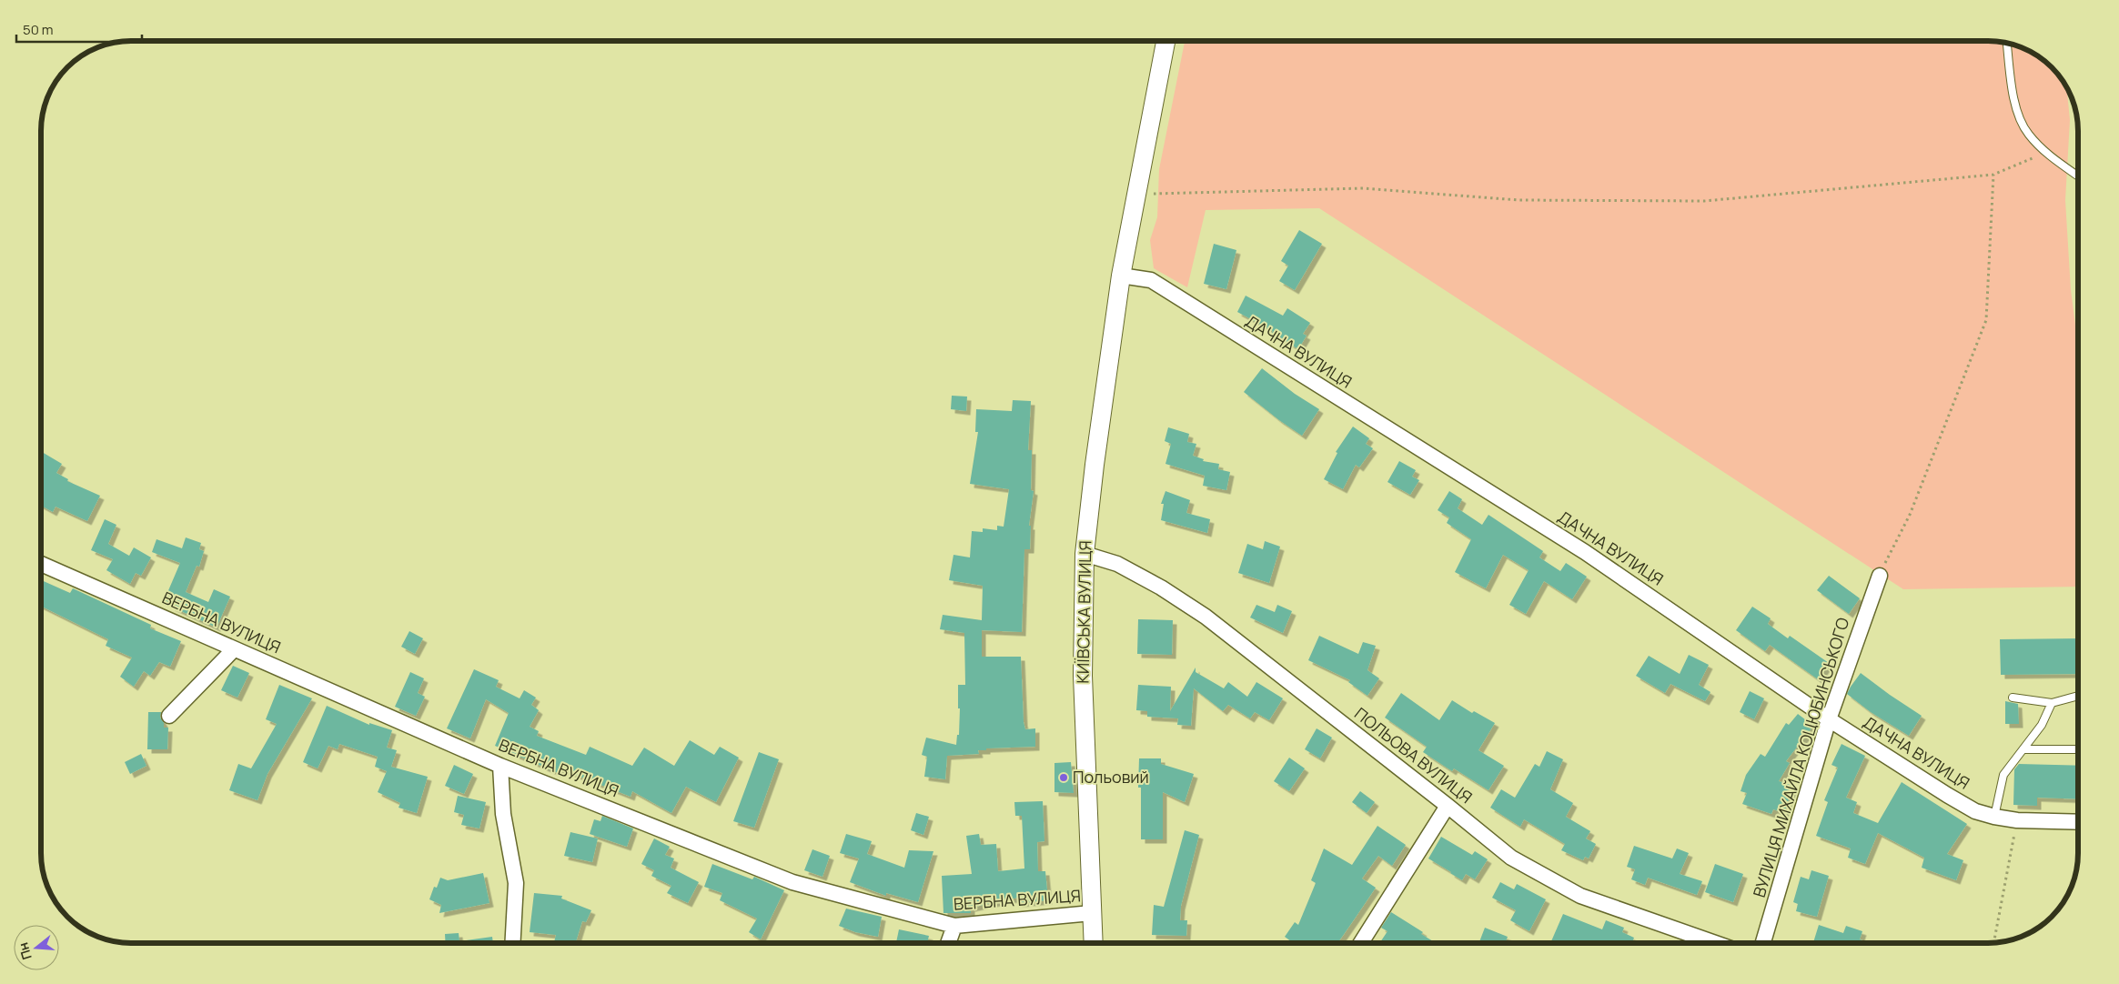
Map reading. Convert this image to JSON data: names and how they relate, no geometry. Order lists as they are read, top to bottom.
{
  "streets": {
    "street": [
      "ДАЧНА ВУЛИЦЯ",
      "КИЇВСЬКА ВУЛИЦЯ",
      "ВЕРБНА ВУЛИЦЯ",
      "ПОЛЬОВА ВУЛИЦЯ",
      "ВУЛИЦЯ МИХАЙЛА КОЦЮБИНСЬКОГО"
    ]
  },
  "crossings": [
    ["ДАЧНА ВУЛИЦЯ", "КИЇВСЬКА ВУЛИЦЯ"],
    ["ДАЧНА ВУЛИЦЯ", "ВУЛИЦЯ МИХАЙЛА КОЦЮБИНСЬКОГО"],
    ["КИЇВСЬКА ВУЛИЦЯ", "ВЕРБНА ВУЛИЦЯ"],
    ["КИЇВСЬКА ВУЛИЦЯ", "ПОЛЬОВА ВУЛИЦЯ"]
  ],
  "places": ["Польовий"],
  "scale_bar": "50 m",
  "north": "left"
}
